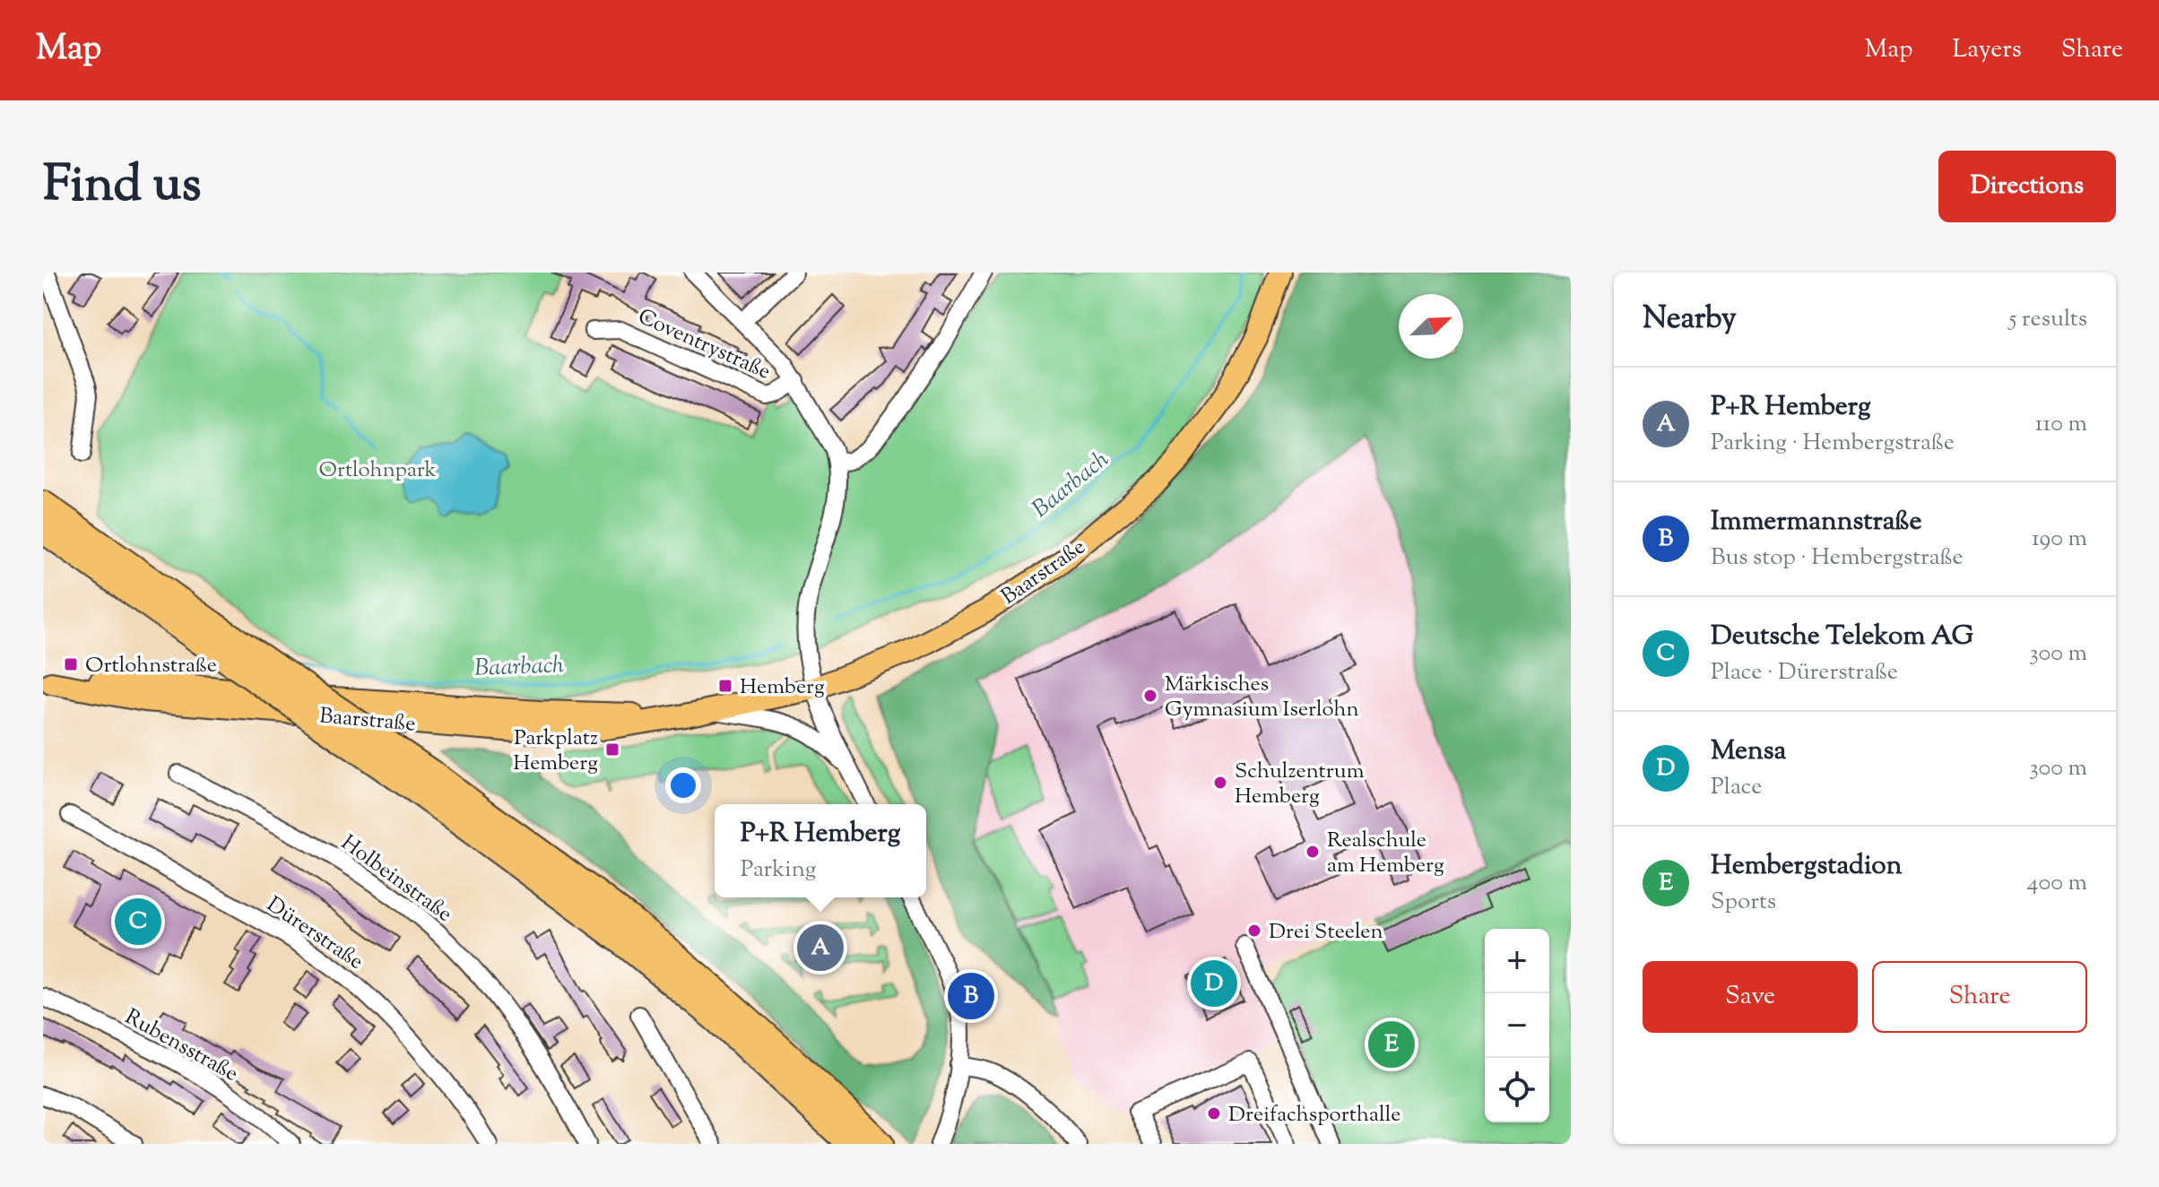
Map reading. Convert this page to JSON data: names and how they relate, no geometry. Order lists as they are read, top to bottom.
{
  "streets": {
    "main road": ["Baarstraße"],
    "street": [
      "Coventrystraße",
      "Holbeinstraße",
      "Dürerstraße",
      "Rubensstraße"
    ]
  },
  "water": ["Baarbach"],
  "parks": ["Ortlohnpark"],
  "places": {
    "transit": ["Ortlohnstraße", "Hemberg", "Parkplatz Hemberg"],
    "other": [
      "Märkisches Gymnasium Iserlohn",
      "Schulzentrum Hemberg",
      "Realschule am Hemberg",
      "Drei Steelen",
      "Dreifachsporthalle"
    ]
  },
  "north": "top right",
  "page": {
    "header": "Map",
    "nav": ["Map", "Layers", "Share"],
    "title": "Find us",
    "buttons": [
      "Directions",
      ["Save", "Share"]
    ],
    "heading": ["Nearby", "5 results"],
    "list": [
      {
        "mark": "A",
        "name": "P+R Hemberg",
        "note": "Parking · Hembergstraße",
        "value": "110 m"
      },
      {
        "mark": "B",
        "name": "Immermannstraße",
        "note": "Bus stop · Hembergstraße",
        "value": "190 m"
      },
      {
        "mark": "C",
        "name": "Deutsche Telekom AG",
        "note": "Place · Dürerstraße",
        "value": "300 m"
      },
      {
        "mark": "D",
        "name": "Mensa",
        "note": "Place",
        "value": "300 m"
      },
      {
        "mark": "E",
        "name": "Hembergstadion",
        "note": "Sports",
        "value": "400 m"
      }
    ],
    "popup": ["P+R Hemberg", "Parking"],
    "pins": [
      "C",
      "A",
      "D",
      "B",
      "E"
    ],
    "map_buttons": ["+", "−"]
  }
}
